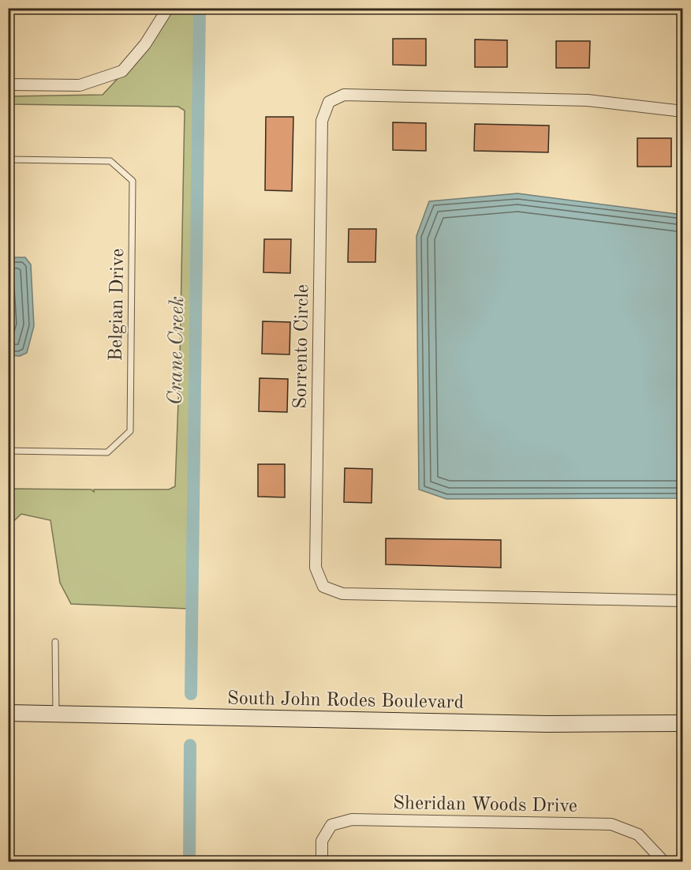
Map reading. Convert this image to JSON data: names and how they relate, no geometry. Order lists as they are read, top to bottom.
{
  "streets": {
    "main road": ["South John Rodes Boulevard"],
    "street": ["Sorrento Circle", "Sheridan Woods Drive"],
    "lane": ["Belgian Drive"]
  },
  "water": ["Crane Creek"]
}
